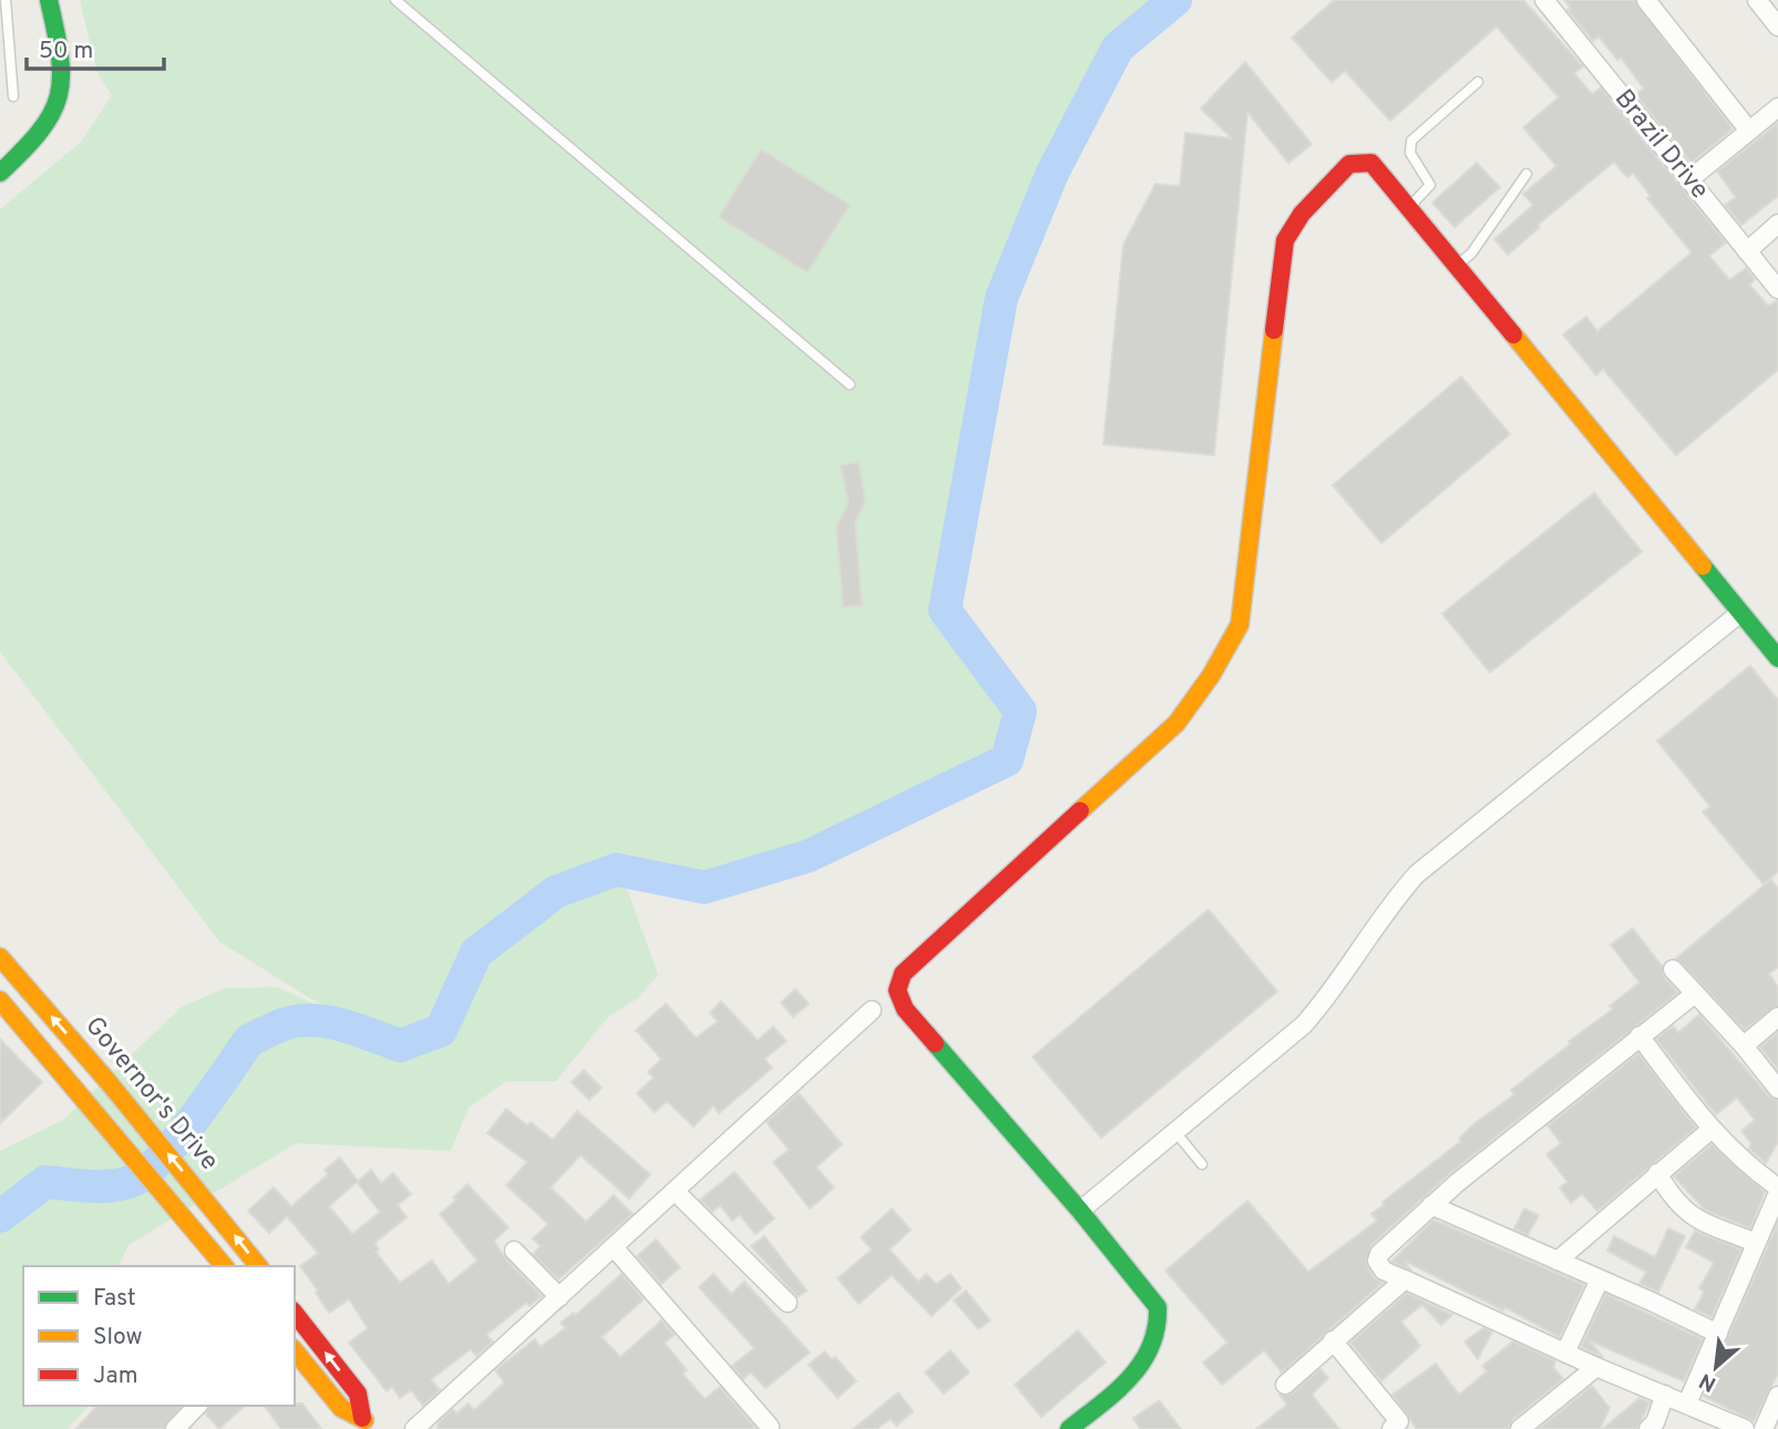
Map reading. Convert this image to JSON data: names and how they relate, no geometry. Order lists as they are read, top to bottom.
{
  "streets": {
    "main road": ["Governor's Drive"],
    "street": ["Brazil Drive"]
  },
  "legend": ["Fast", "Slow", "Jam"],
  "scale_bar": "50 m",
  "north": "bottom left"
}
